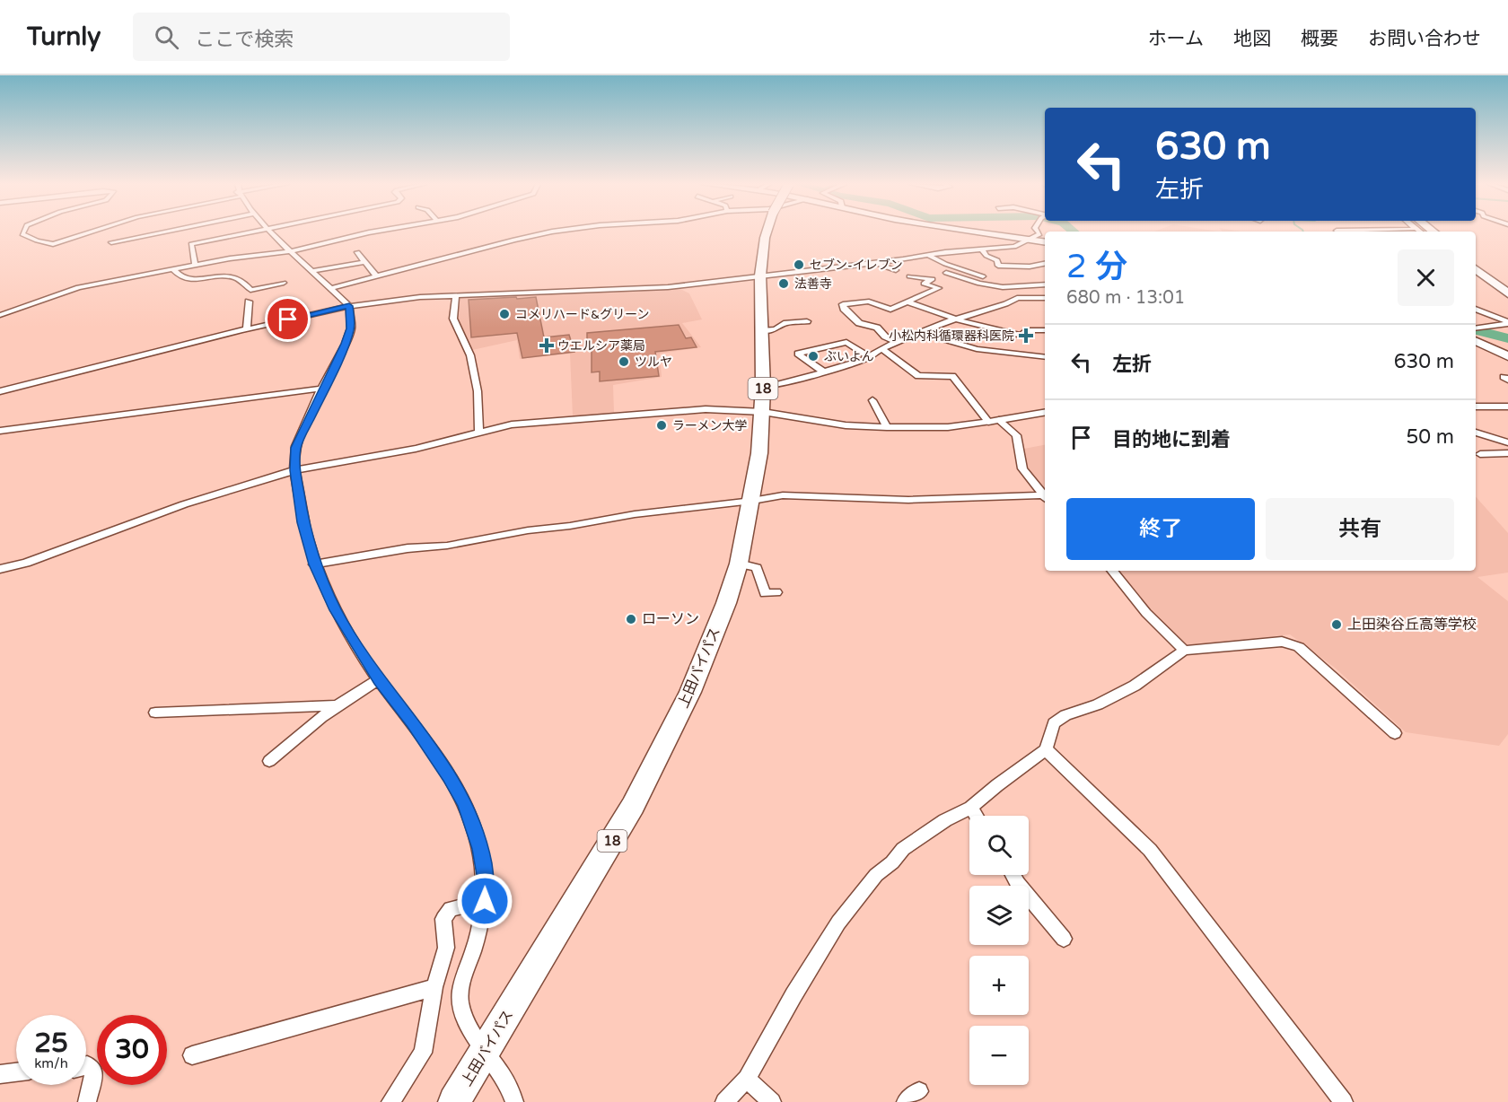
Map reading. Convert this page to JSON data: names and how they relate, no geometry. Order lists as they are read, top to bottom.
{
  "streets": {
    "highway": ["18", "上田バイパス"]
  },
  "places": {
    "other": [
      "セブン-イレブン",
      "法善寺",
      "コメリハード&グリーン",
      "ぶいよん",
      "ツルヤ",
      "ラーメン大学",
      "ローソン",
      "上田染谷丘高等学校"
    ],
    "health": ["小松内科循環器科医院", "ウエルシア薬局"]
  },
  "page": {
    "header": "Turnly",
    "search": "ここで検索",
    "nav": [
      "ホーム",
      "地図",
      "概要",
      "お問い合わせ"
    ],
    "turn": ["630 m", "左折"],
    "heading": ["2 分", "680 m · 13:01"],
    "list": [
      {
        "name": "左折",
        "value": "630 m"
      },
      {
        "name": "目的地に到着",
        "value": "50 m"
      }
    ],
    "buttons": ["終了", "共有"],
    "map_buttons": ["+", "−"],
    "speed": "25 km/h",
    "limit": "30"
  }
}
